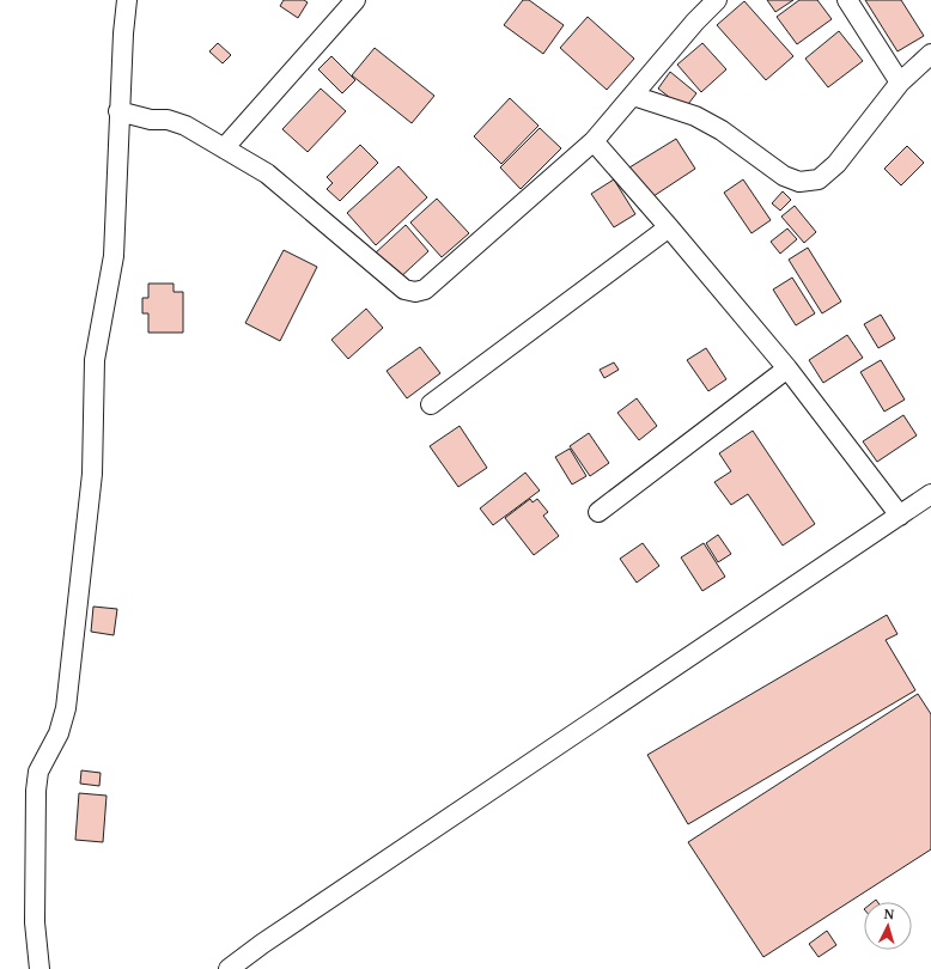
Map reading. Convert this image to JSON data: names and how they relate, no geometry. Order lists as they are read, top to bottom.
{
  "north": "top"
}
